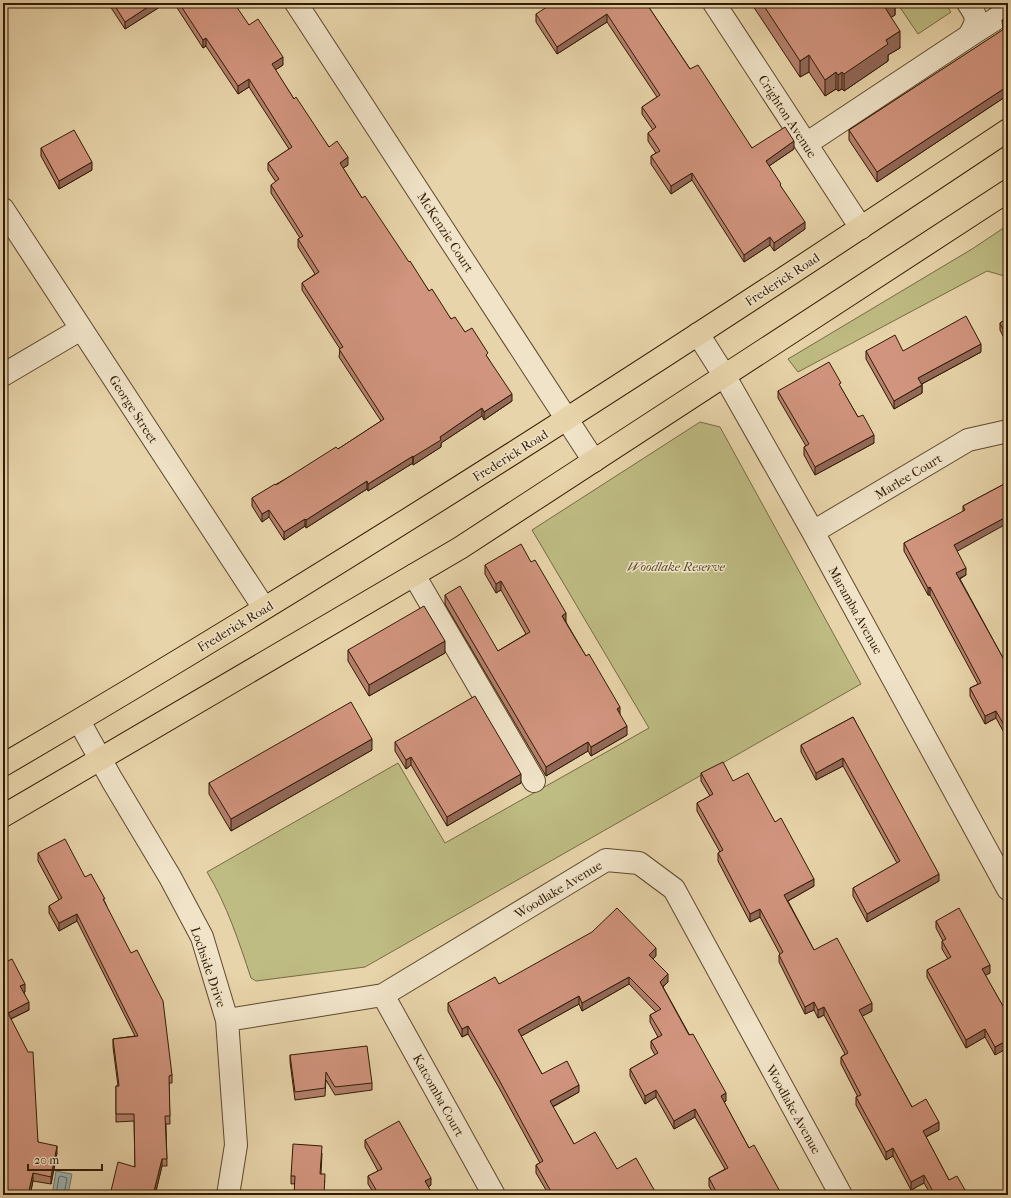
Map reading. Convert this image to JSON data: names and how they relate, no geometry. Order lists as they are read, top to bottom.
{
  "streets": {
    "main road": ["Frederick Road"],
    "street": [
      "Crighton Avenue",
      "McKenzie Court",
      "George Street",
      "Marlee Court",
      "Maramba Avenue",
      "Woodlake Avenue",
      "Lochside Drive",
      "Katcomba Court"
    ]
  },
  "crossings": [
    ["Crighton Avenue", "Frederick Road"],
    ["McKenzie Court", "Frederick Road"],
    ["Frederick Road", "George Street"],
    ["Frederick Road", "Maramba Avenue"],
    ["Frederick Road", "Lochside Drive"],
    ["Marlee Court", "Maramba Avenue"],
    ["Woodlake Avenue", "Lochside Drive"],
    ["Woodlake Avenue", "Katcomba Court"]
  ],
  "parks": ["Woodlake Reserve"],
  "scale_bar": "20 m"
}
